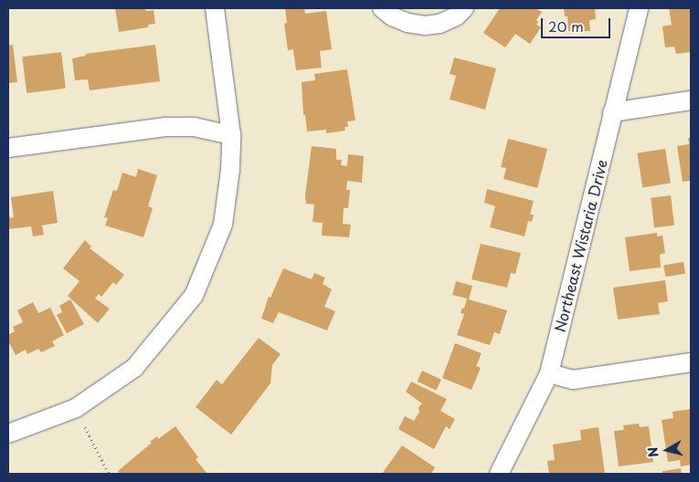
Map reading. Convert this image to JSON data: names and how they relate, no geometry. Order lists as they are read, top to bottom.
{
  "streets": {
    "street": ["Northeast Wistaria Drive"]
  },
  "scale_bar": "20 m",
  "north": "left"
}
